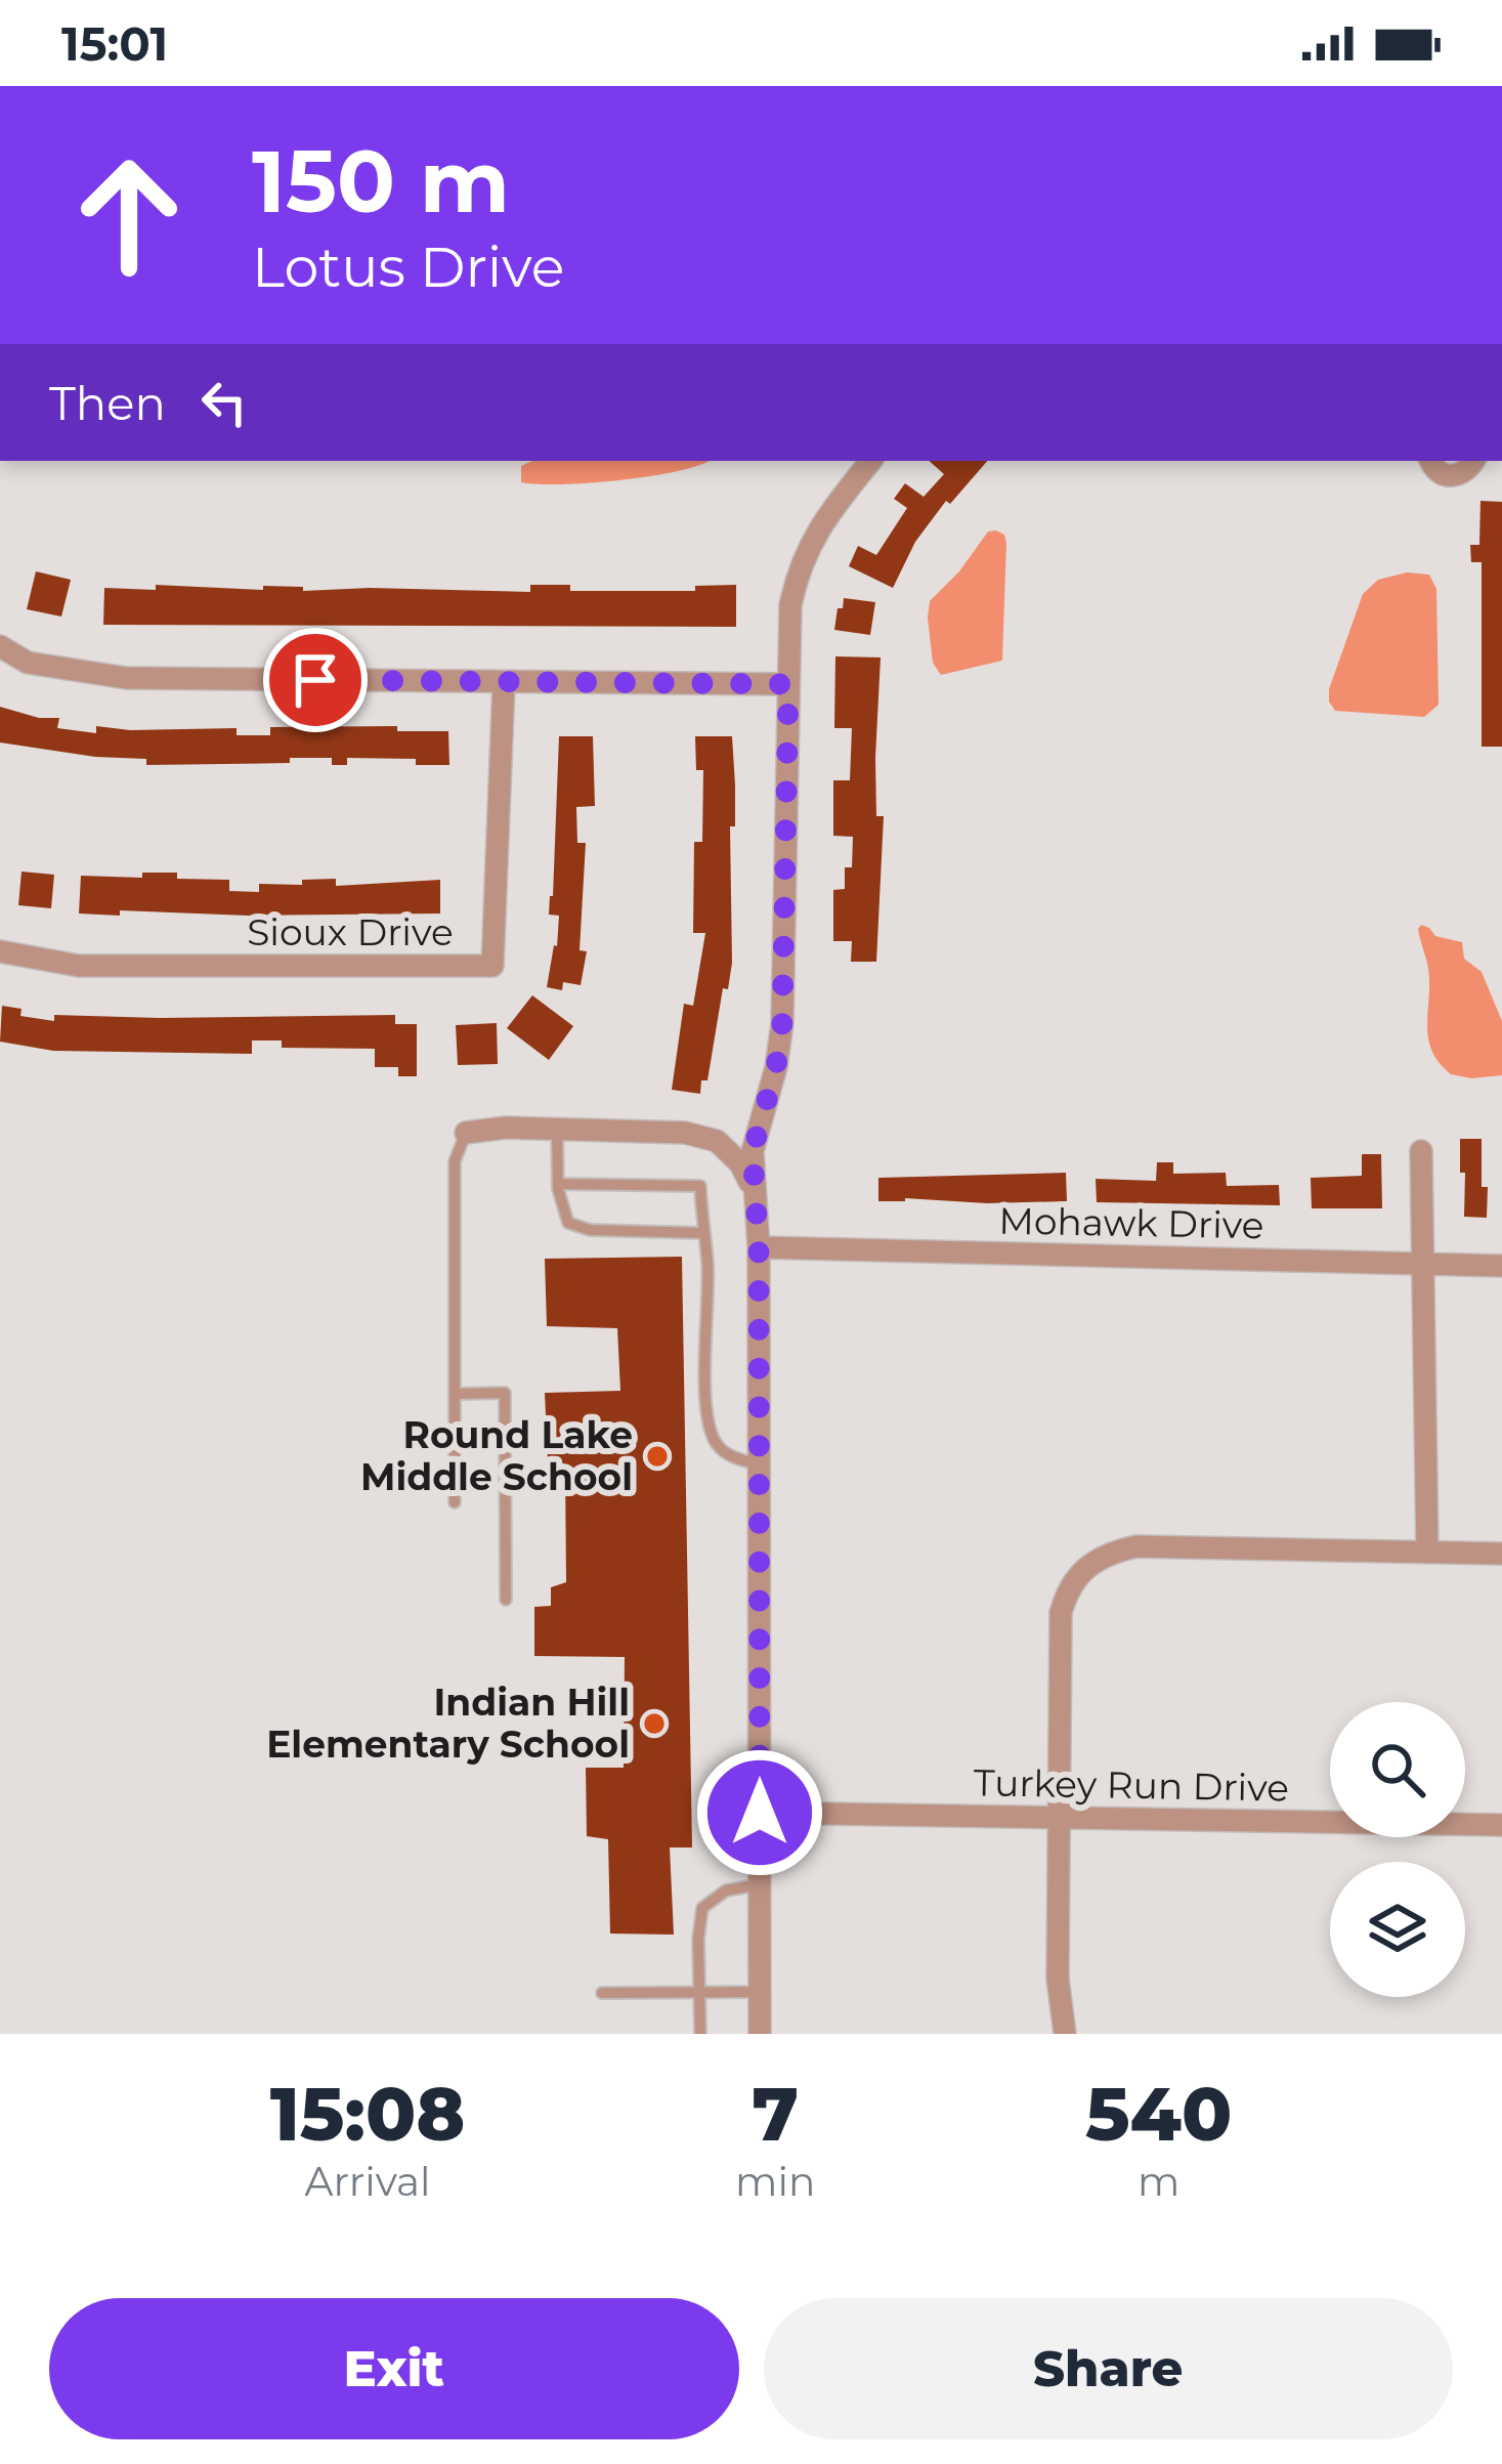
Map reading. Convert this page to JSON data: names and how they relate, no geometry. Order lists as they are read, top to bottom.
{
  "streets": {
    "street": ["Sioux Drive", "Mohawk Drive", "Turkey Run Drive"]
  },
  "places": ["Round Lake Middle School", "Indian Hill Elementary School"],
  "page": {
    "status": "15:01",
    "turn": ["150 m", "Lotus Drive"],
    "then": "Then",
    "eta": [
      "15:08",
      "Arrival",
      "7",
      "min",
      "540",
      "m"
    ],
    "buttons": ["Exit", "Share"]
  }
}
